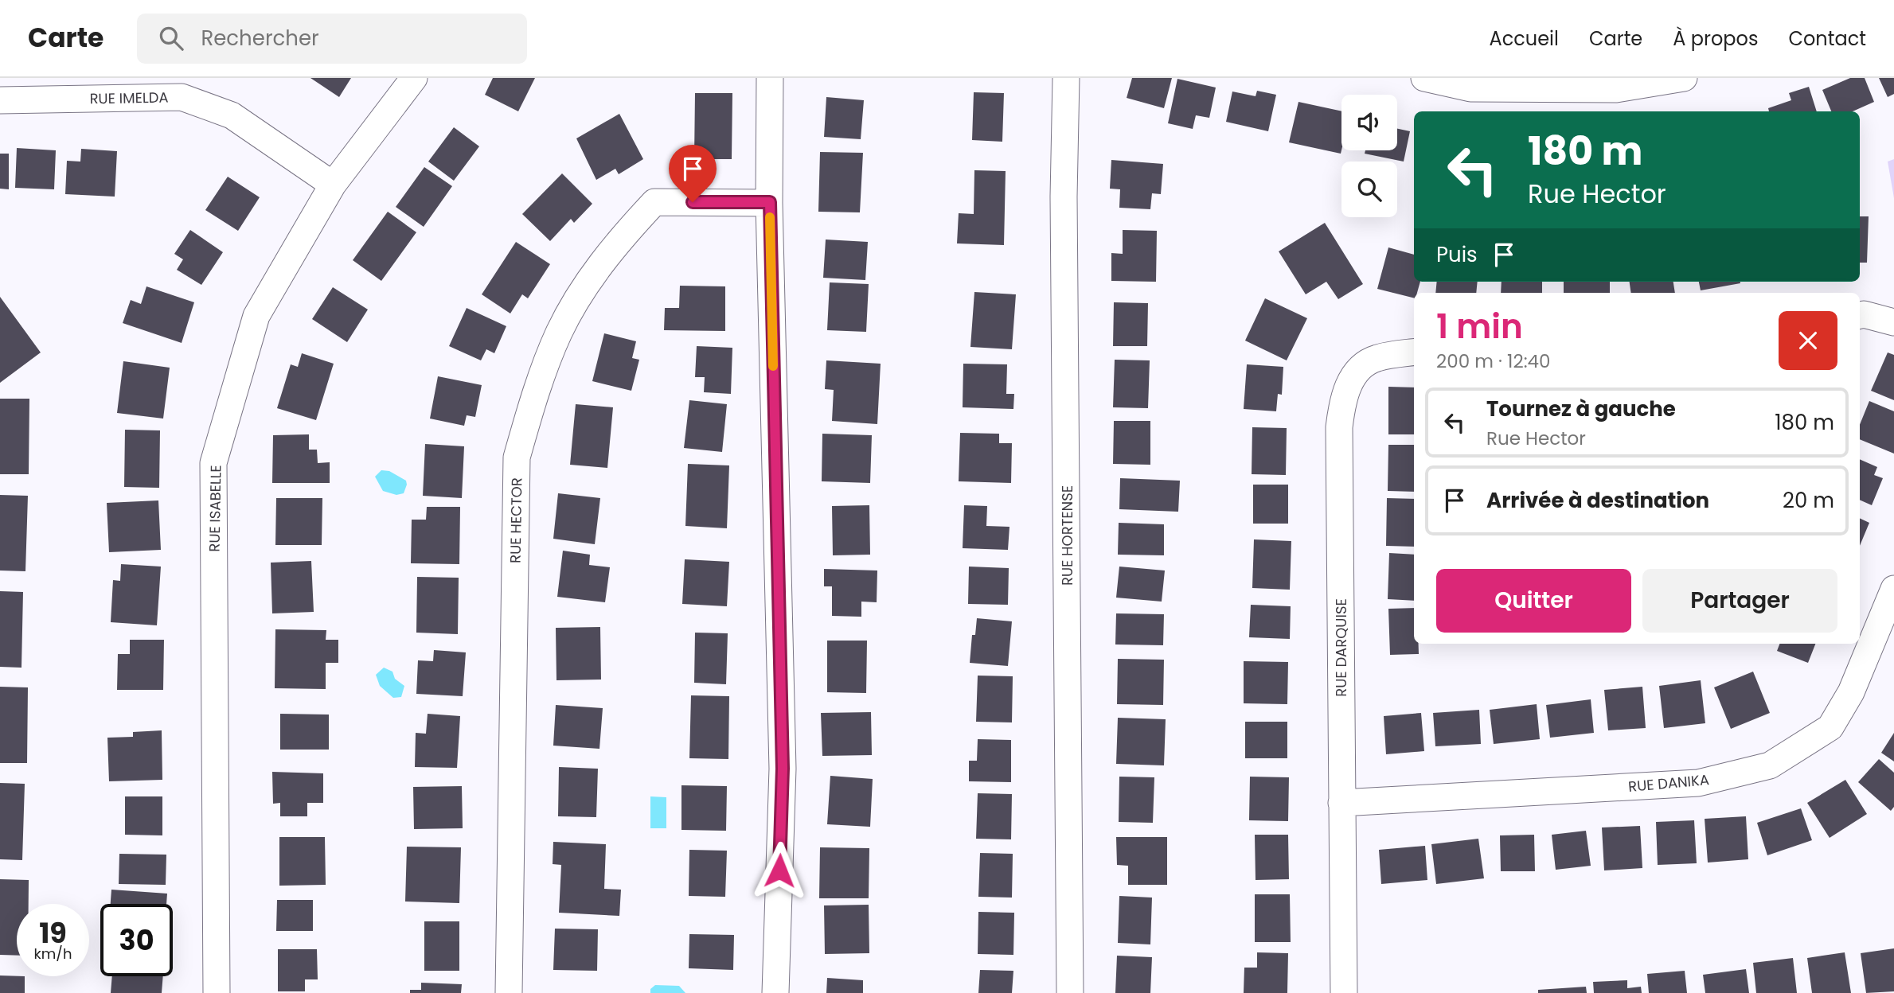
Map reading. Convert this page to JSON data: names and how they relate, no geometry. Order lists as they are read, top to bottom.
{
  "streets": {
    "street": [
      "RUE IMELDA",
      "RUE ISABELLE",
      "RUE HECTOR",
      "RUE HORTENSE",
      "RUE DARQUISE",
      "RUE DANIKA"
    ]
  },
  "crossings": [
    ["RUE IMELDA", "RUE ISABELLE"],
    ["RUE DARQUISE", "RUE DANIKA"]
  ],
  "page": {
    "header": "Carte",
    "search": "Rechercher",
    "nav": [
      "Accueil",
      "Carte",
      "À propos",
      "Contact"
    ],
    "turn": ["180 m", "Rue Hector"],
    "then": "Puis",
    "heading": ["1 min", "200 m · 12:40"],
    "list": [
      {
        "name": "Tournez à gauche",
        "note": "Rue Hector",
        "value": "180 m"
      },
      {
        "name": "Arrivée à destination",
        "value": "20 m"
      }
    ],
    "buttons": ["Quitter", "Partager"],
    "speed": "19 km/h",
    "limit": "30"
  }
}
